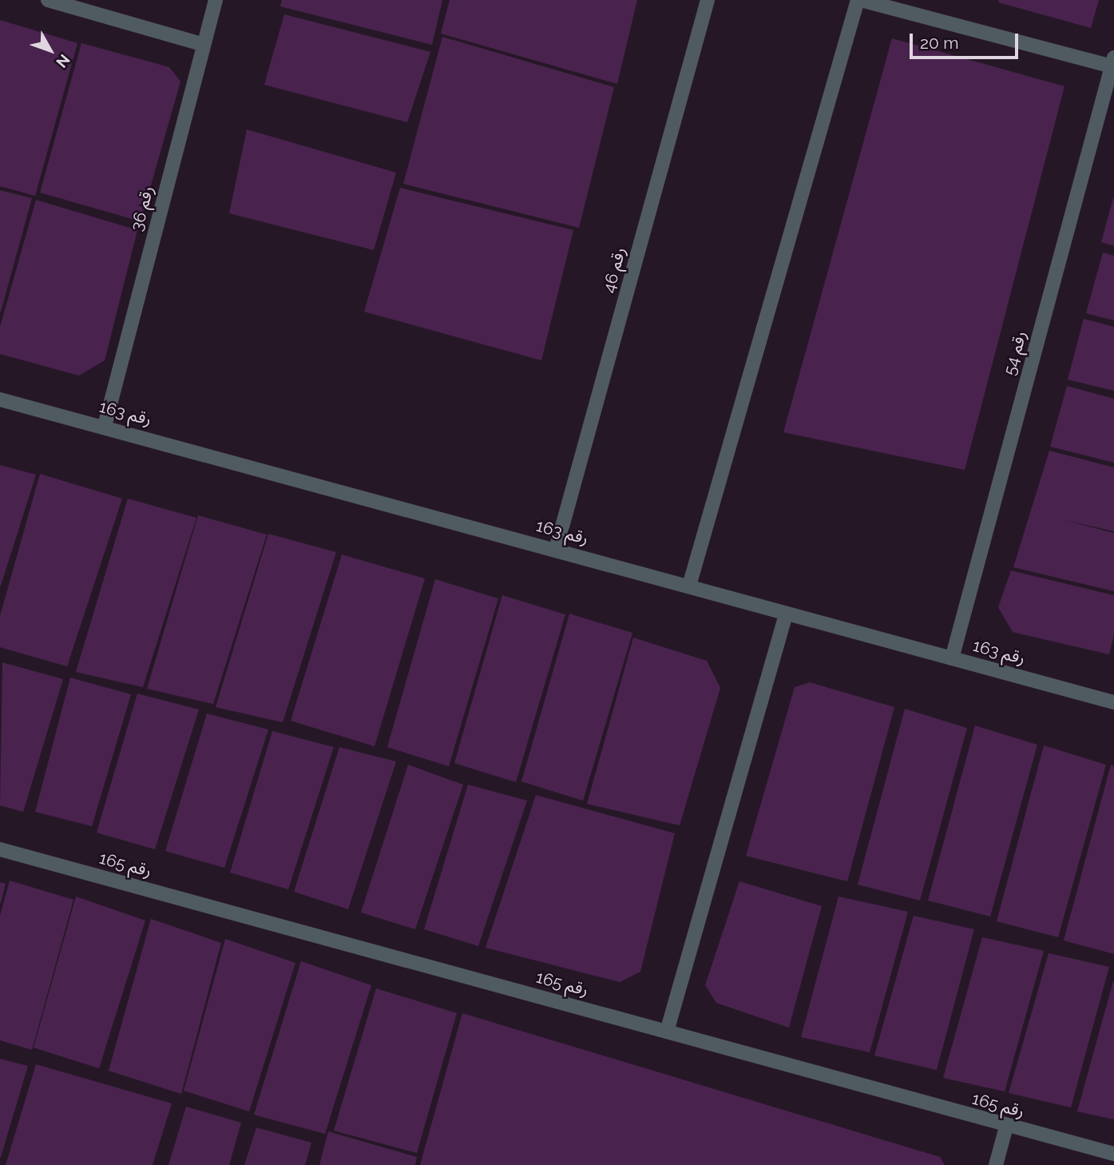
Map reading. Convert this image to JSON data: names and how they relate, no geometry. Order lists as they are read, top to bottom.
{
  "streets": {
    "street": [
      "رقم 36",
      "رقم 46",
      "رقم 54",
      "رقم 163",
      "رقم 165"
    ]
  },
  "crossings": [
    ["رقم 36", "رقم 163"],
    ["رقم 46", "رقم 163"],
    ["رقم 54", "رقم 163"]
  ],
  "scale_bar": "20 m",
  "north": "bottom right"
}
